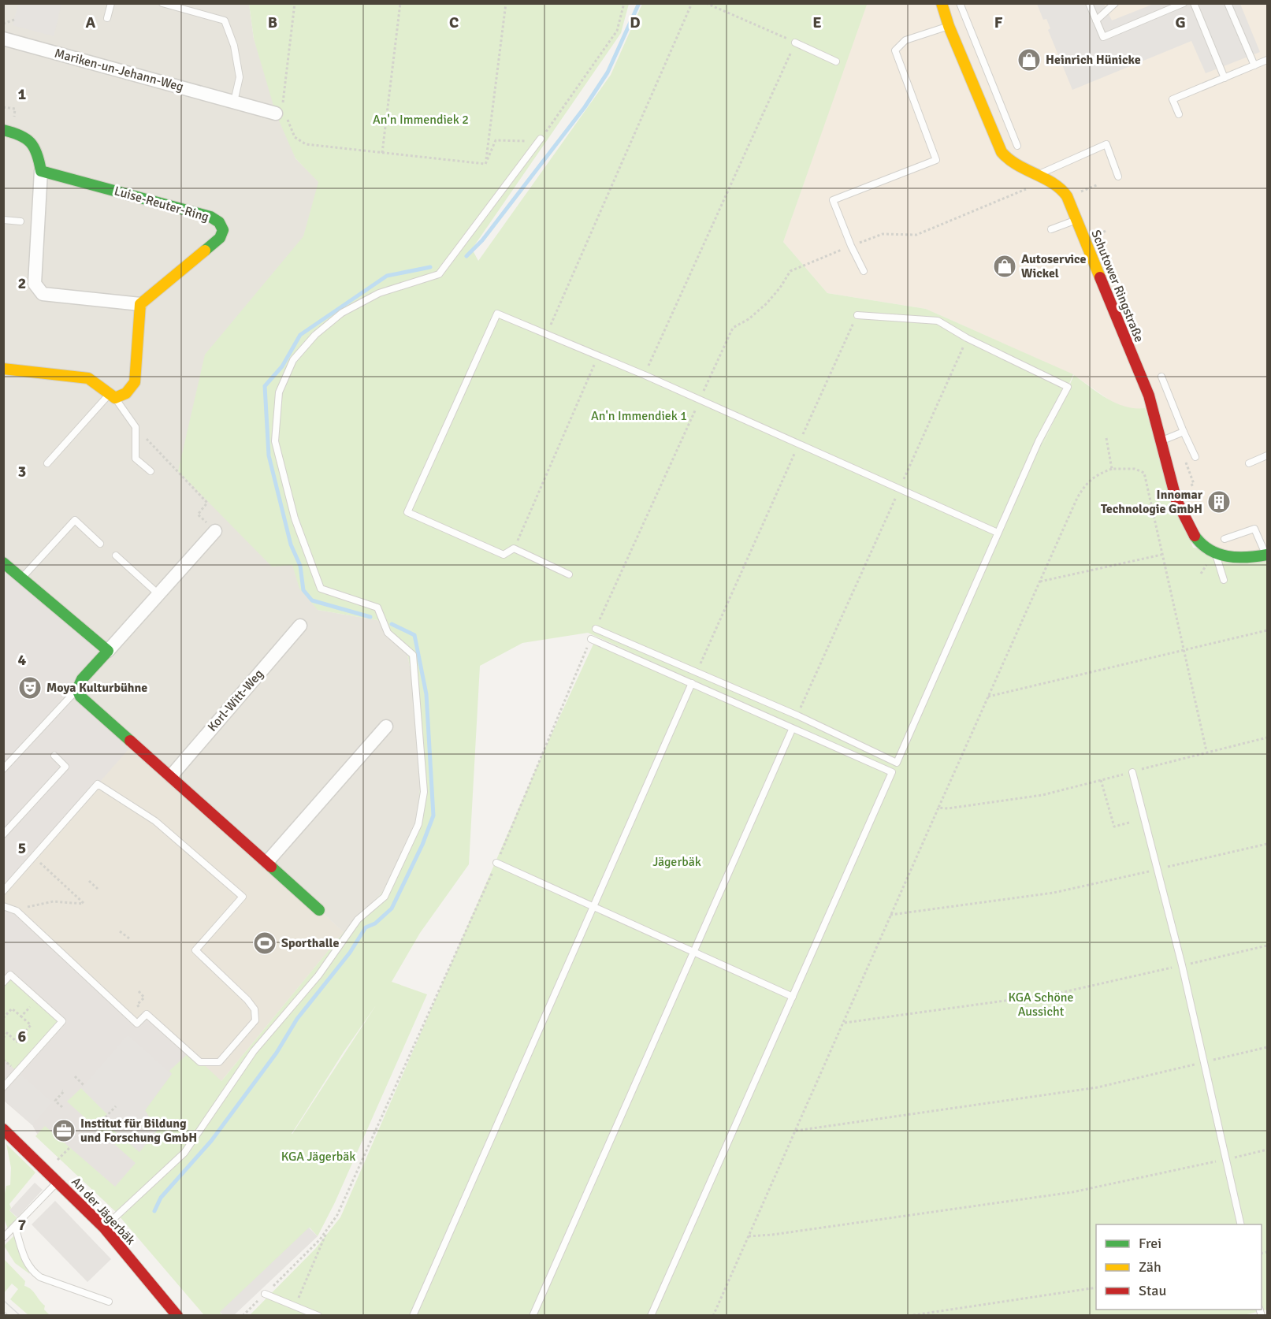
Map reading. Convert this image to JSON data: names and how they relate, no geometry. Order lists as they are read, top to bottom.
{
  "streets": {
    "street": [
      "Mariken-un-Jehann-Weg",
      "Luise-Reuter-Ring",
      "Schutower Ringstraße",
      "Korl-Witt-Weg",
      "An der Jägerbäk"
    ]
  },
  "parks": [
    "An'n Immendiek 2",
    "An'n Immendiek 1",
    "Jägerbäk",
    "KGA Schöne Aussicht",
    "KGA Jägerbäk"
  ],
  "places": {
    "shop": ["Heinrich Hünicke", "Autoservice Wickel"],
    "building": ["Innomar Technologie GmbH"],
    "theatre": ["Moya Kulturbühne"],
    "sports": ["Sporthalle"],
    "office": ["Institut für Bildung und Forschung GmbH"]
  },
  "legend": ["Frei", "Zäh", "Stau"],
  "grid": {
    "columns": [
      "A",
      "B",
      "C",
      "D",
      "E",
      "F",
      "G"
    ],
    "rows": [
      "1",
      "2",
      "3",
      "4",
      "5",
      "6",
      "7"
    ]
  }
}
